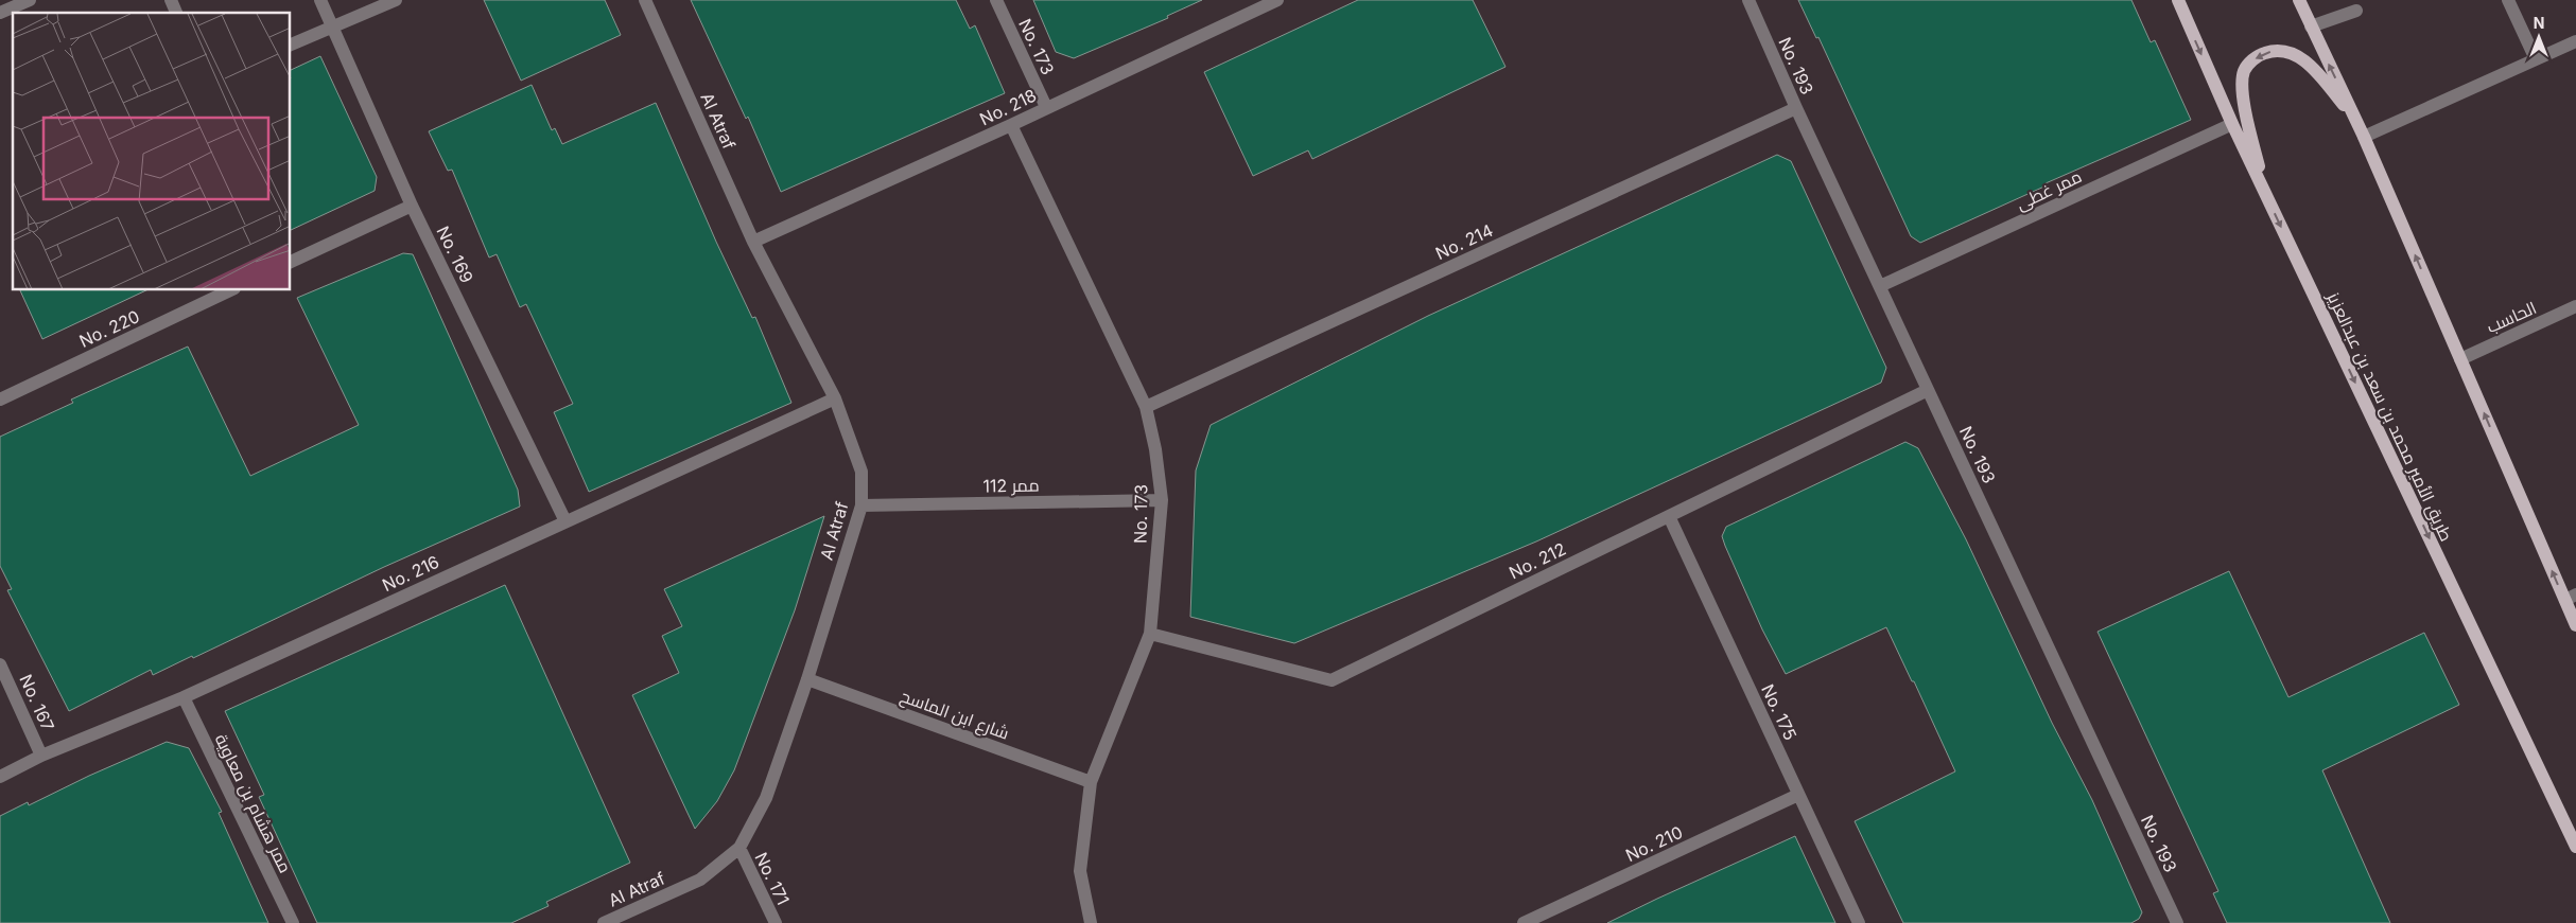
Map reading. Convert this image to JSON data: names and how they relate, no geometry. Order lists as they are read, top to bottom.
{
  "streets": {
    "main road": ["طريق الأمير محمد بن سعد بن عبدالعزيز"],
    "street": [
      "No. 173",
      "No. 193",
      "No. 218",
      "Al Atraf",
      "ممر غطى",
      "No. 214",
      "No. 169",
      "الحاسب",
      "No. 220",
      "ممر 112",
      "No. 212",
      "No. 216",
      "No. 167",
      "No. 175",
      "شارع ابن الماسح",
      "ممر هشام بن معاوية",
      "No. 210",
      "No. 171"
    ]
  },
  "crossings": [
    ["No. 173", "No. 218"],
    ["No. 173", "No. 214"],
    ["No. 173", "ممر 112"],
    ["No. 173", "No. 212"],
    ["No. 173", "شارع ابن الماسح"],
    ["No. 193", "ممر غطى"],
    ["No. 193", "No. 214"],
    ["No. 193", "No. 212"],
    ["No. 218", "Al Atraf"],
    ["Al Atraf", "ممر 112"],
    ["Al Atraf", "No. 216"],
    ["Al Atraf", "شارع ابن الماسح"],
    ["Al Atraf", "No. 171"],
    ["ممر غطى", "طريق الأمير محمد بن سعد بن عبدالعزيز"],
    ["No. 169", "No. 216"],
    ["No. 212", "No. 175"],
    ["No. 216", "No. 167"],
    ["No. 216", "ممر هشام بن معاوية"],
    ["No. 175", "No. 210"]
  ],
  "north": "top"
}
